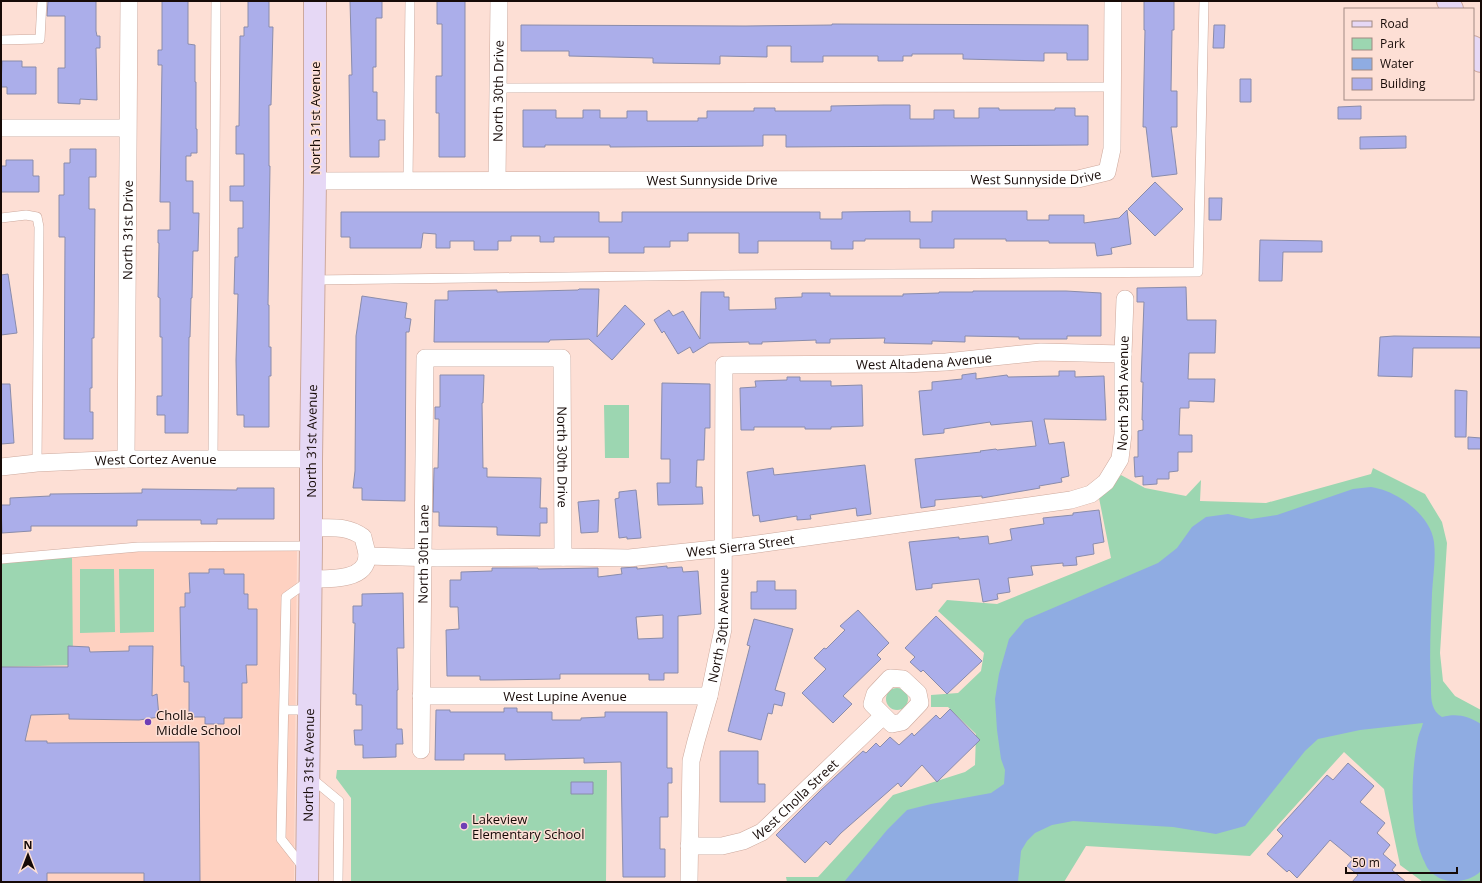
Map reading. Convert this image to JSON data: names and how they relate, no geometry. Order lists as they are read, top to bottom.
{
  "streets": {
    "street": [
      "North 30th Drive",
      "North 31st Avenue",
      "West Sunnyside Drive",
      "North 31st Drive",
      "West Altadena Avenue",
      "North 29th Avenue",
      "West Cortez Avenue",
      "West Sierra Street",
      "North 30th Lane",
      "North 30th Avenue",
      "West Lupine Avenue",
      "West Cholla Street"
    ]
  },
  "crossings": [
    ["North 30th Drive", "West Sunnyside Drive"],
    ["North 30th Drive", "West Sierra Street"],
    ["North 30th Drive", "North 30th Lane"],
    ["North 31st Avenue", "West Sunnyside Drive"],
    ["North 31st Avenue", "West Cortez Avenue"],
    ["North 31st Avenue", "West Sierra Street"],
    ["North 31st Drive", "West Cortez Avenue"],
    ["West Altadena Avenue", "North 29th Avenue"],
    ["West Altadena Avenue", "North 30th Avenue"],
    ["North 29th Avenue", "West Sierra Street"],
    ["West Sierra Street", "North 30th Lane"],
    ["West Sierra Street", "North 30th Avenue"],
    ["North 30th Lane", "West Lupine Avenue"],
    ["North 30th Avenue", "West Lupine Avenue"],
    ["North 30th Avenue", "West Cholla Street"]
  ],
  "places": ["Cholla Middle School", "Lakeview Elementary School"],
  "legend": [
    "Road",
    "Park",
    "Water",
    "Building"
  ],
  "scale_bar": "50 m",
  "north": "top"
}
